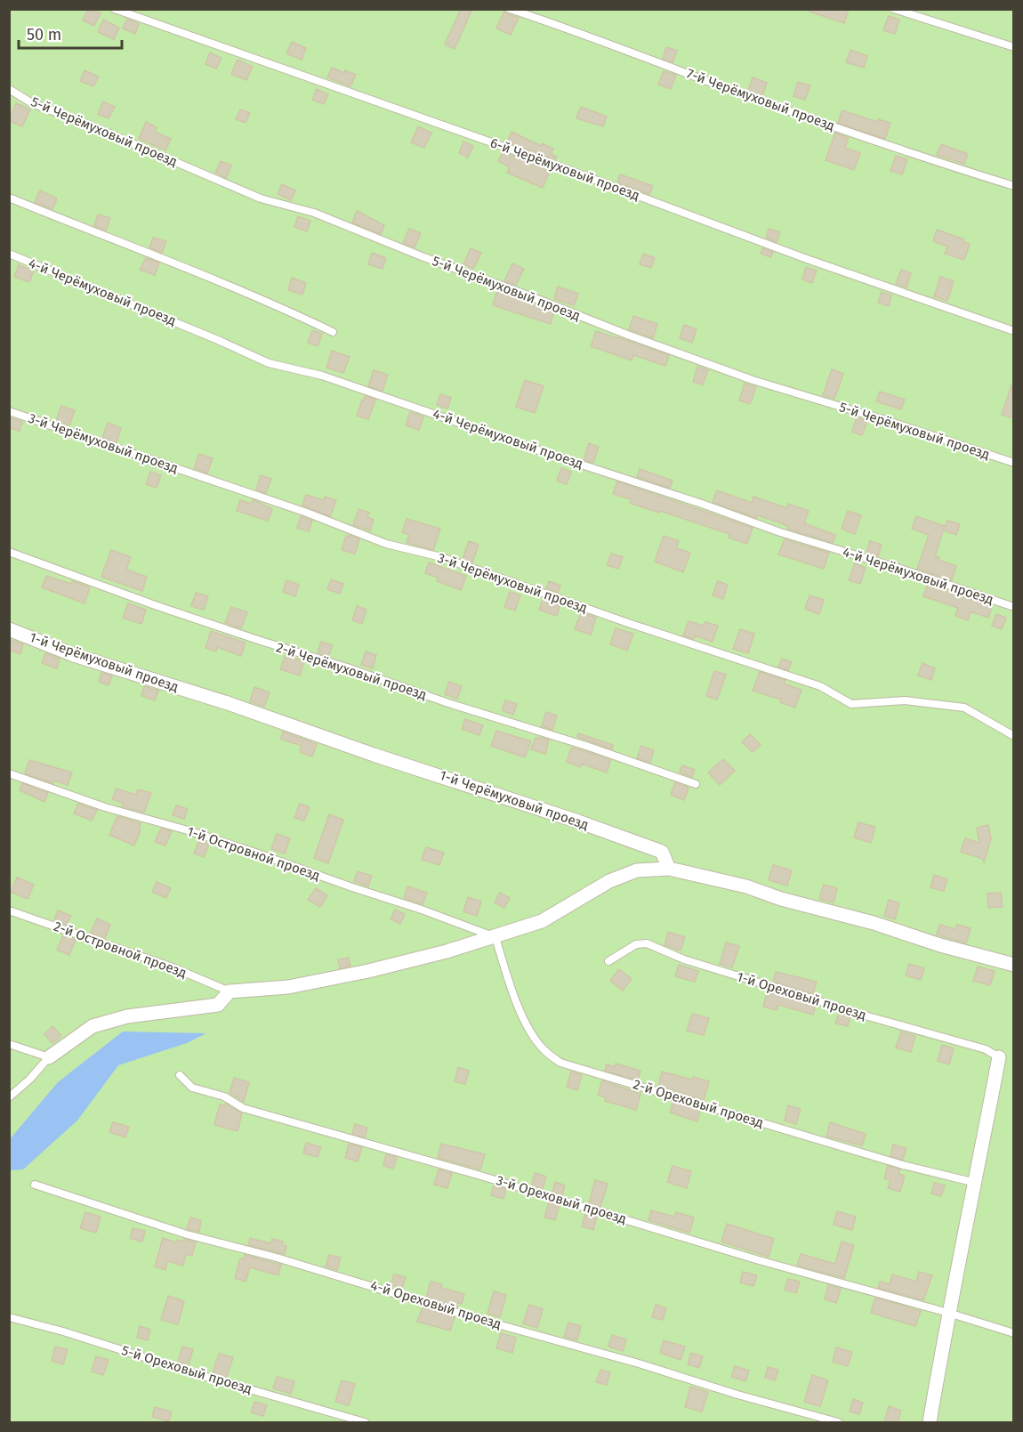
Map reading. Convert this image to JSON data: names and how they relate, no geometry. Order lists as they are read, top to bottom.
{
  "streets": {
    "street": ["1-й Черёмуховый проезд"],
    "lane": [
      "7-й Черёмуховый проезд",
      "5-й Черёмуховый проезд",
      "6-й Черёмуховый проезд",
      "4-й Черёмуховый проезд",
      "3-й Черёмуховый проезд",
      "2-й Черёмуховый проезд",
      "1-й Островной проезд",
      "2-й Островной проезд",
      "1-й Ореховый проезд",
      "2-й Ореховый проезд",
      "3-й Ореховый проезд",
      "4-й Ореховый проезд",
      "5-й Ореховый проезд"
    ]
  },
  "crossings": [
    ["1-й Островной проезд", "2-й Ореховый проезд"]
  ],
  "scale_bar": "50 m"
}
